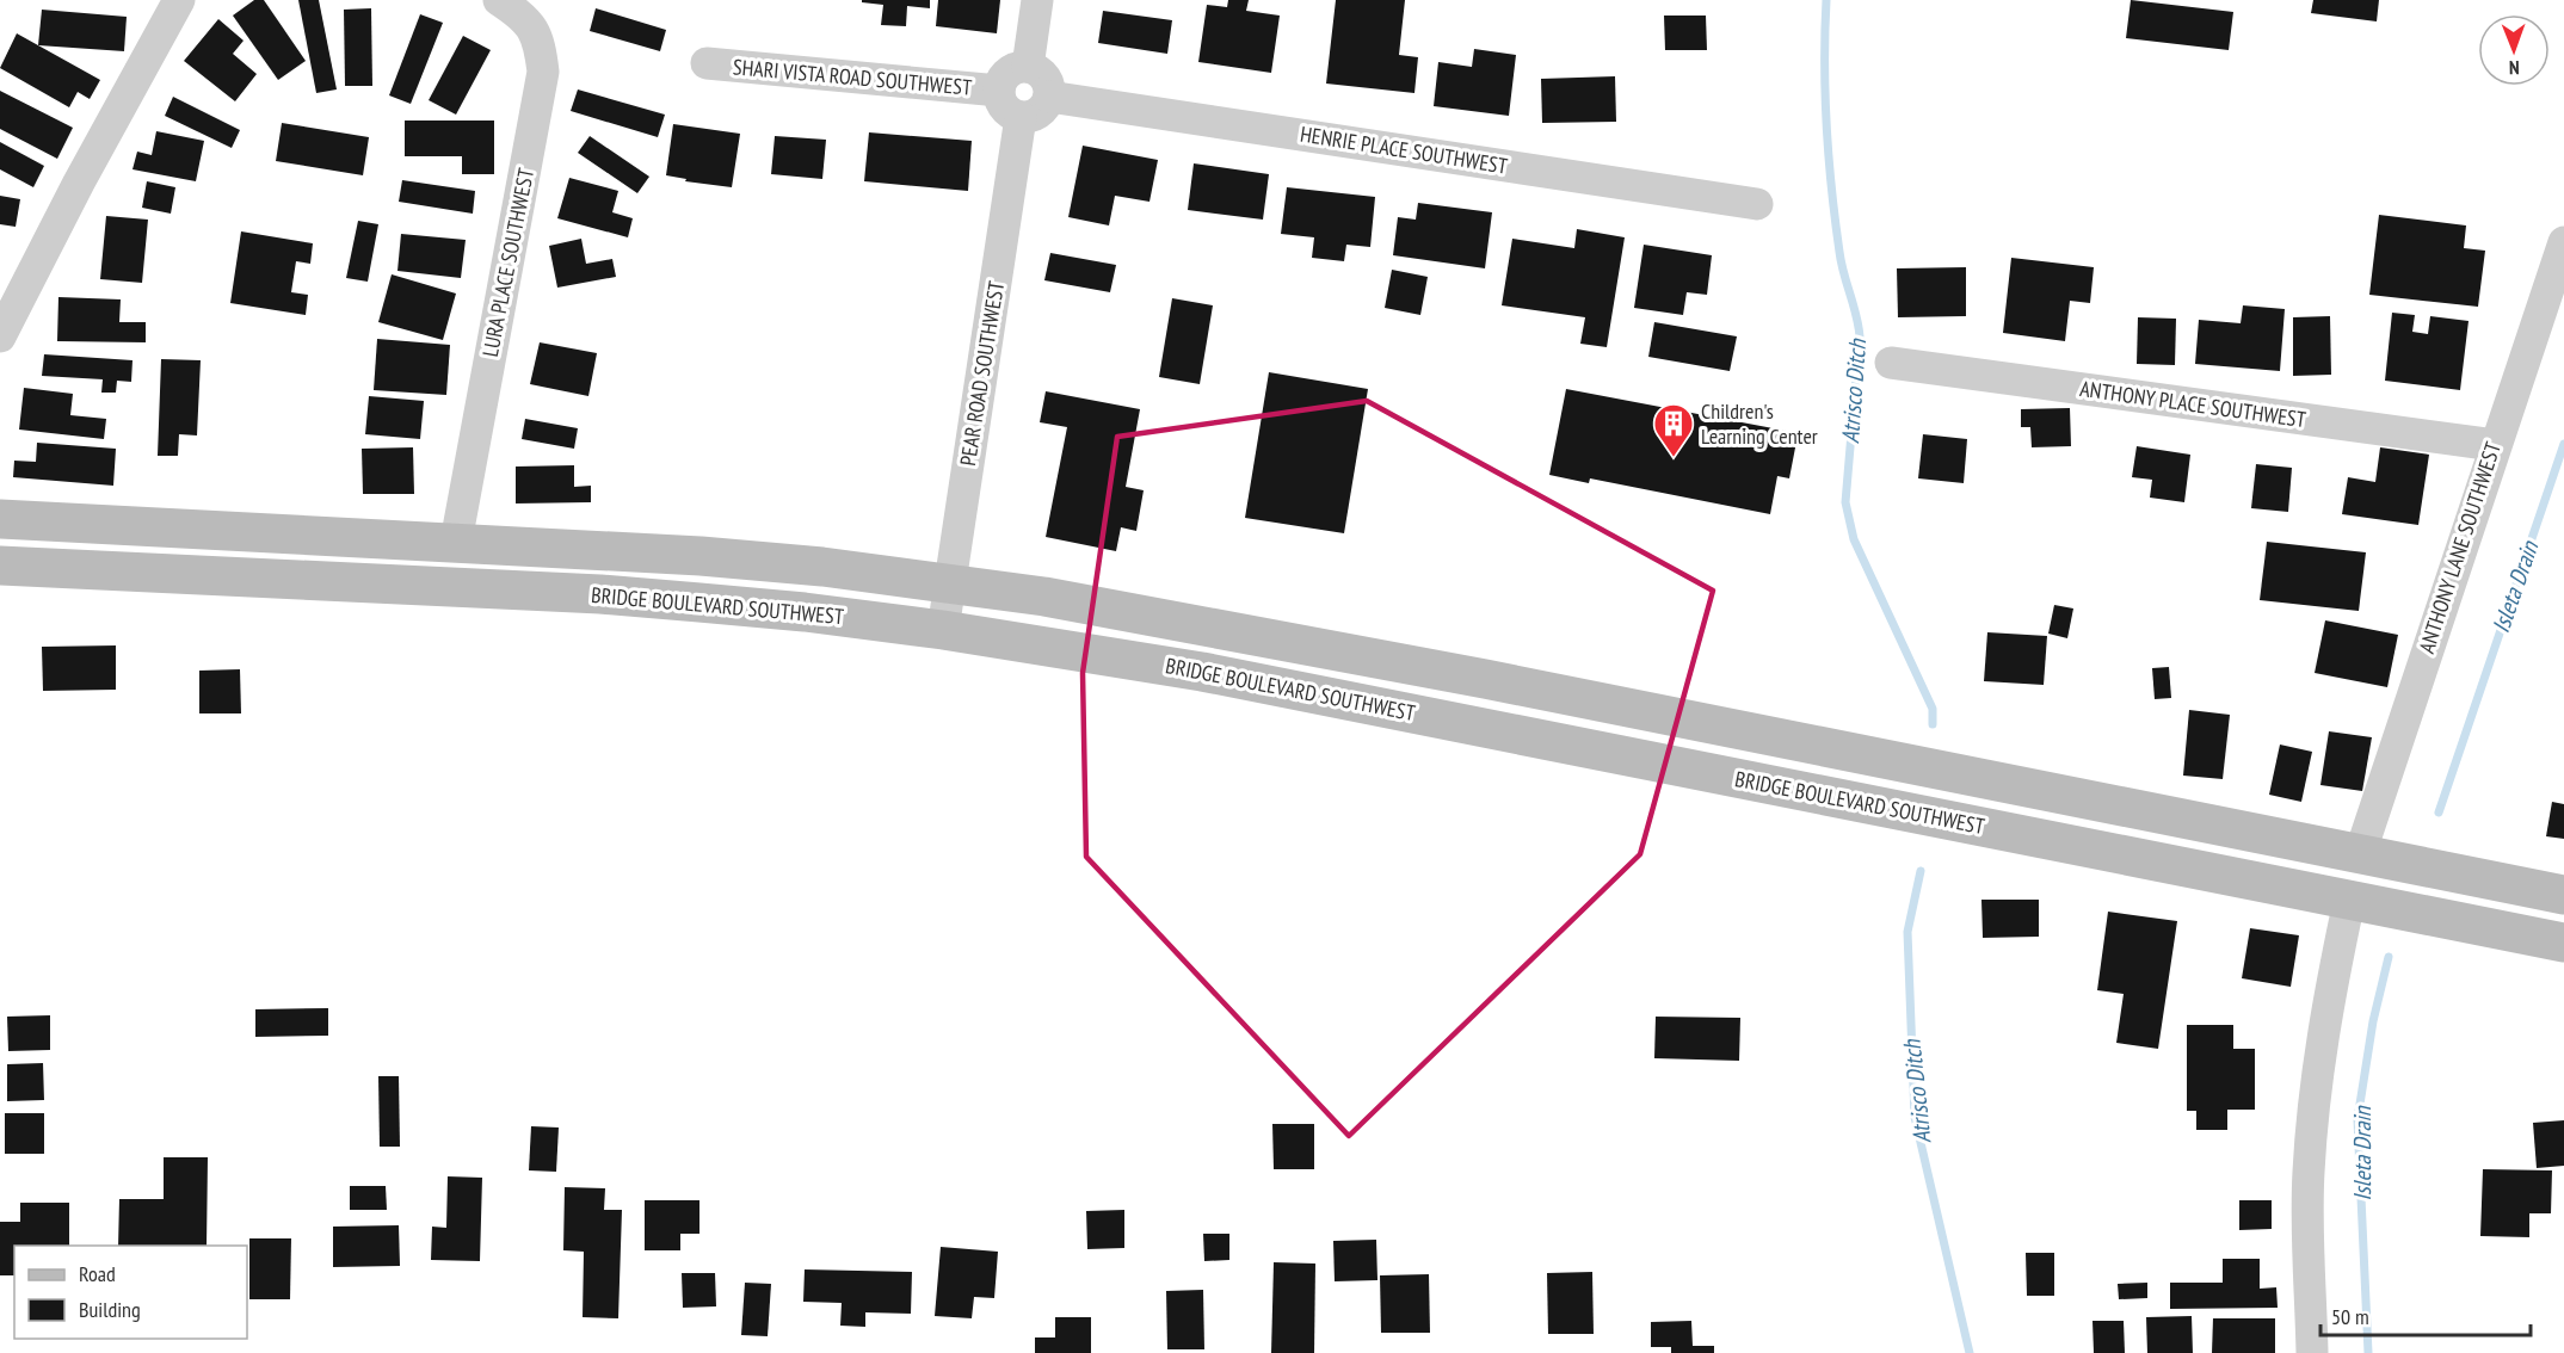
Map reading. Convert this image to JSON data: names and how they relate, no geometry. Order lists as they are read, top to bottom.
{
  "streets": {
    "main road": ["BRIDGE BOULEVARD SOUTHWEST"],
    "street": [
      "SHARI VISTA ROAD SOUTHWEST",
      "HENRIE PLACE SOUTHWEST",
      "LURA PLACE SOUTHWEST",
      "PEAR ROAD SOUTHWEST",
      "ANTHONY PLACE SOUTHWEST",
      "ANTHONY LANE SOUTHWEST"
    ]
  },
  "crossings": [
    ["SHARI VISTA ROAD SOUTHWEST", "HENRIE PLACE SOUTHWEST"],
    ["SHARI VISTA ROAD SOUTHWEST", "PEAR ROAD SOUTHWEST"],
    ["HENRIE PLACE SOUTHWEST", "PEAR ROAD SOUTHWEST"],
    ["PEAR ROAD SOUTHWEST", "BRIDGE BOULEVARD SOUTHWEST"],
    ["ANTHONY PLACE SOUTHWEST", "ANTHONY LANE SOUTHWEST"]
  ],
  "water": ["Atrisco Ditch", "Isleta Drain"],
  "places": {
    "building": ["Children's Learning Center"]
  },
  "legend": ["Road", "Building"],
  "scale_bar": "50 m",
  "north": "bottom"
}
